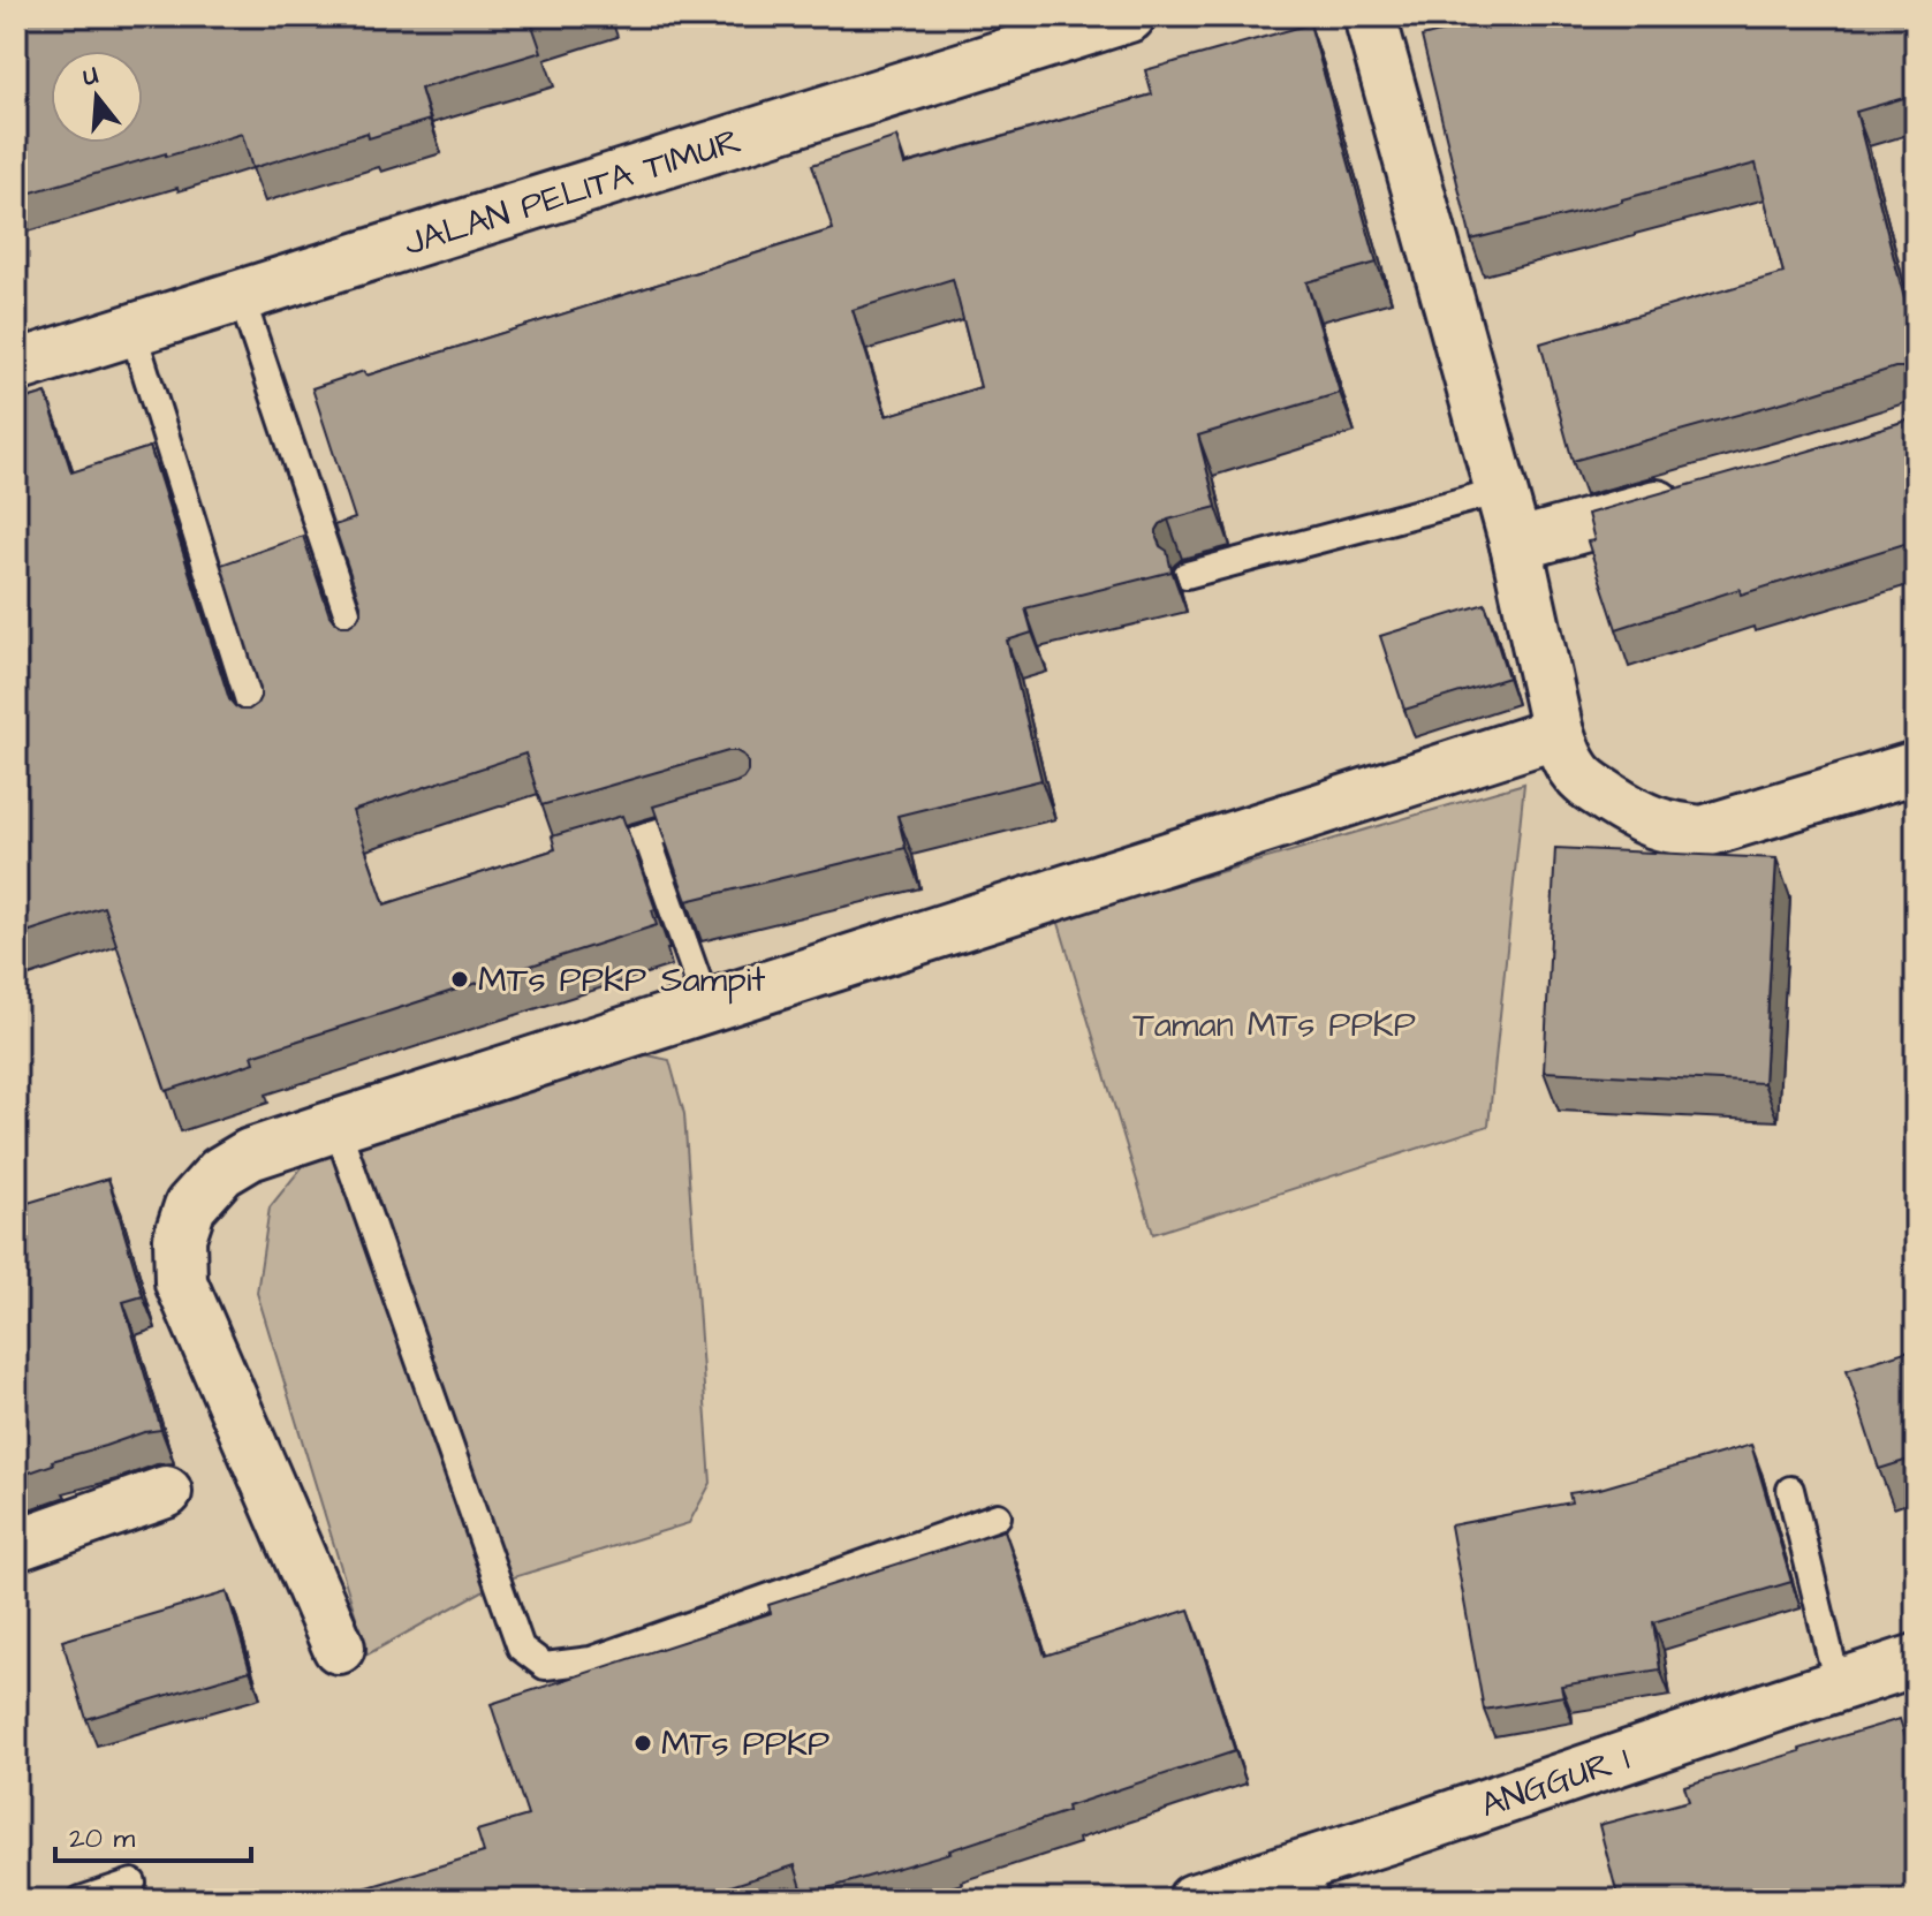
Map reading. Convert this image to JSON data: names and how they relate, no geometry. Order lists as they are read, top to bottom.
{
  "streets": {
    "street": ["JALAN PELITA TIMUR", "ANGGUR 1"]
  },
  "parks": ["Taman MTs PPKP"],
  "places": ["MTs PPKP Sampit", "MTs PPKP"],
  "scale_bar": "20 m",
  "north": "top"
}
